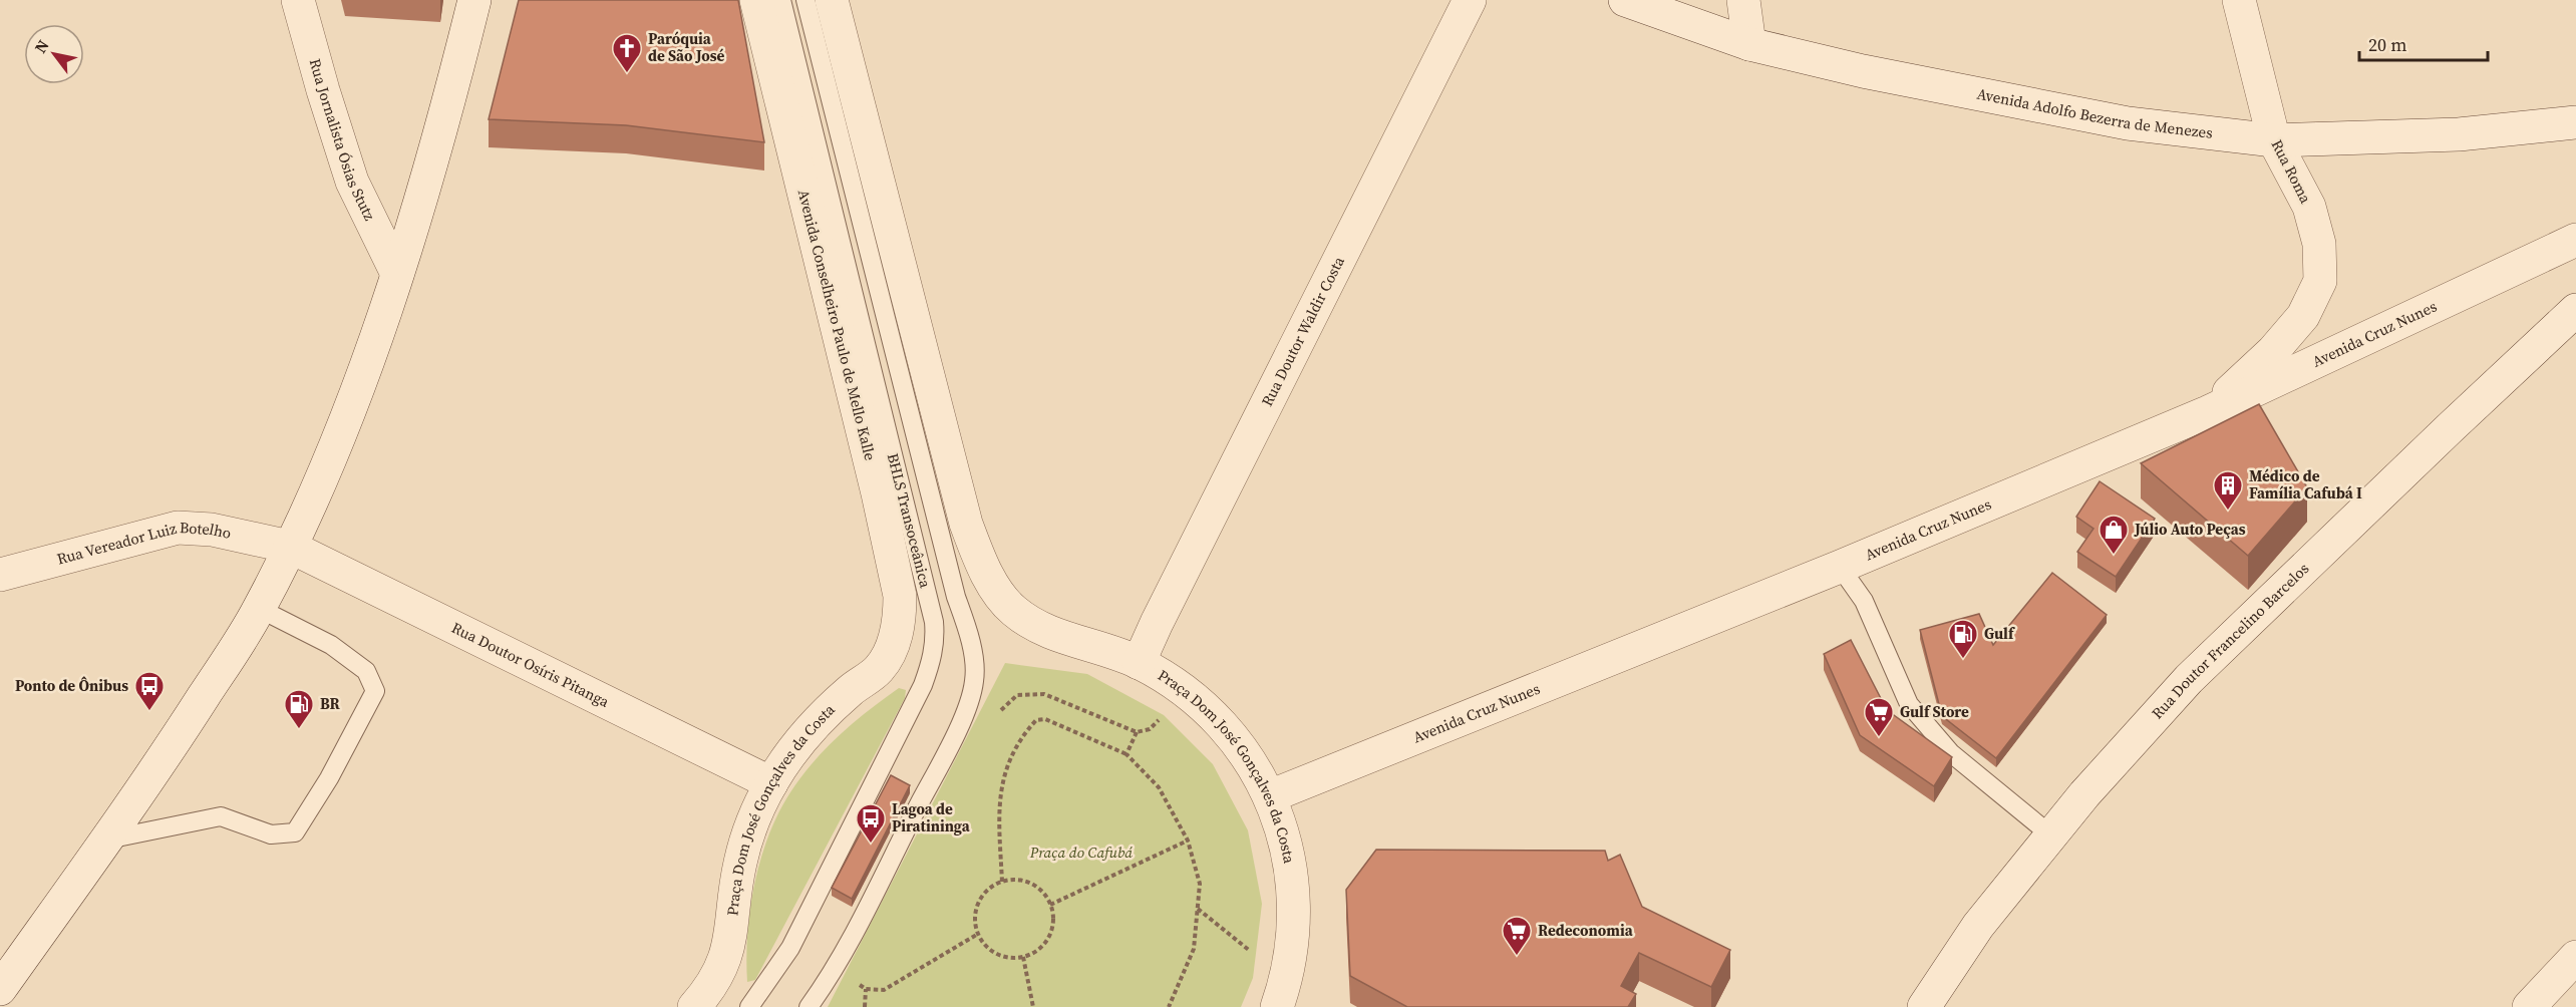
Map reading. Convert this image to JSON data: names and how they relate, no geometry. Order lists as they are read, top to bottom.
{
  "streets": {
    "street": [
      "Avenida Adolfo Bezerra de Menezes",
      "Rua Jornalista Ósias Stutz",
      "Rua Roma",
      "Avenida Conselheiro Paulo de Mello Kalle",
      "Rua Doutor Waldir Costa",
      "Avenida Cruz Nunes",
      "Rua Vereador Luiz Botelho",
      "Rua Doutor Francelino Barcelos",
      "Rua Doutor Osíris Pitanga",
      "Praça Dom José Gonçalves da Costa"
    ],
    "lane": ["BHLS Transoceânica"]
  },
  "crossings": [
    ["Avenida Adolfo Bezerra de Menezes", "Rua Roma"],
    ["Rua Roma", "Avenida Cruz Nunes"],
    ["Avenida Conselheiro Paulo de Mello Kalle", "Praça Dom José Gonçalves da Costa"],
    ["Rua Doutor Waldir Costa", "Praça Dom José Gonçalves da Costa"],
    ["Avenida Cruz Nunes", "Praça Dom José Gonçalves da Costa"],
    ["Rua Vereador Luiz Botelho", "Rua Doutor Osíris Pitanga"],
    ["Rua Doutor Osíris Pitanga", "Praça Dom José Gonçalves da Costa"]
  ],
  "parks": ["Praça do Cafubá"],
  "places": {
    "church": ["Paróquia de São José"],
    "building": ["Médico de Família Cafubá I"],
    "shop": ["Júlio Auto Peças"],
    "fuel station": ["Gulf", "BR"],
    "bus stop": ["Ponto de Ônibus", "Lagoa de Piratininga"],
    "supermarket": ["Gulf Store", "Redeconomia"]
  },
  "scale_bar": "20 m",
  "north": "top left"
}
